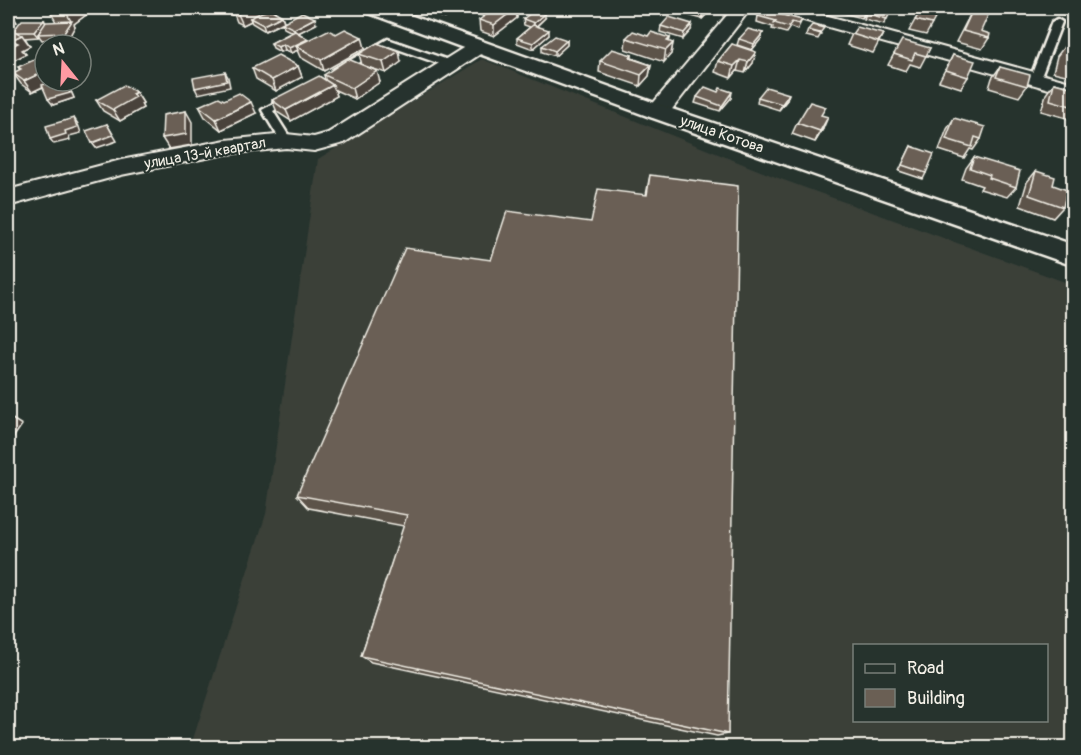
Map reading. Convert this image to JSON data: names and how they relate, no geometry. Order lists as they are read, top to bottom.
{
  "streets": {
    "street": ["улица Котова", "улица 13-й квартал"]
  },
  "crossings": [
    ["улица Котова", "улица 13-й квартал"]
  ],
  "legend": ["Road", "Building"],
  "north": "top"
}
